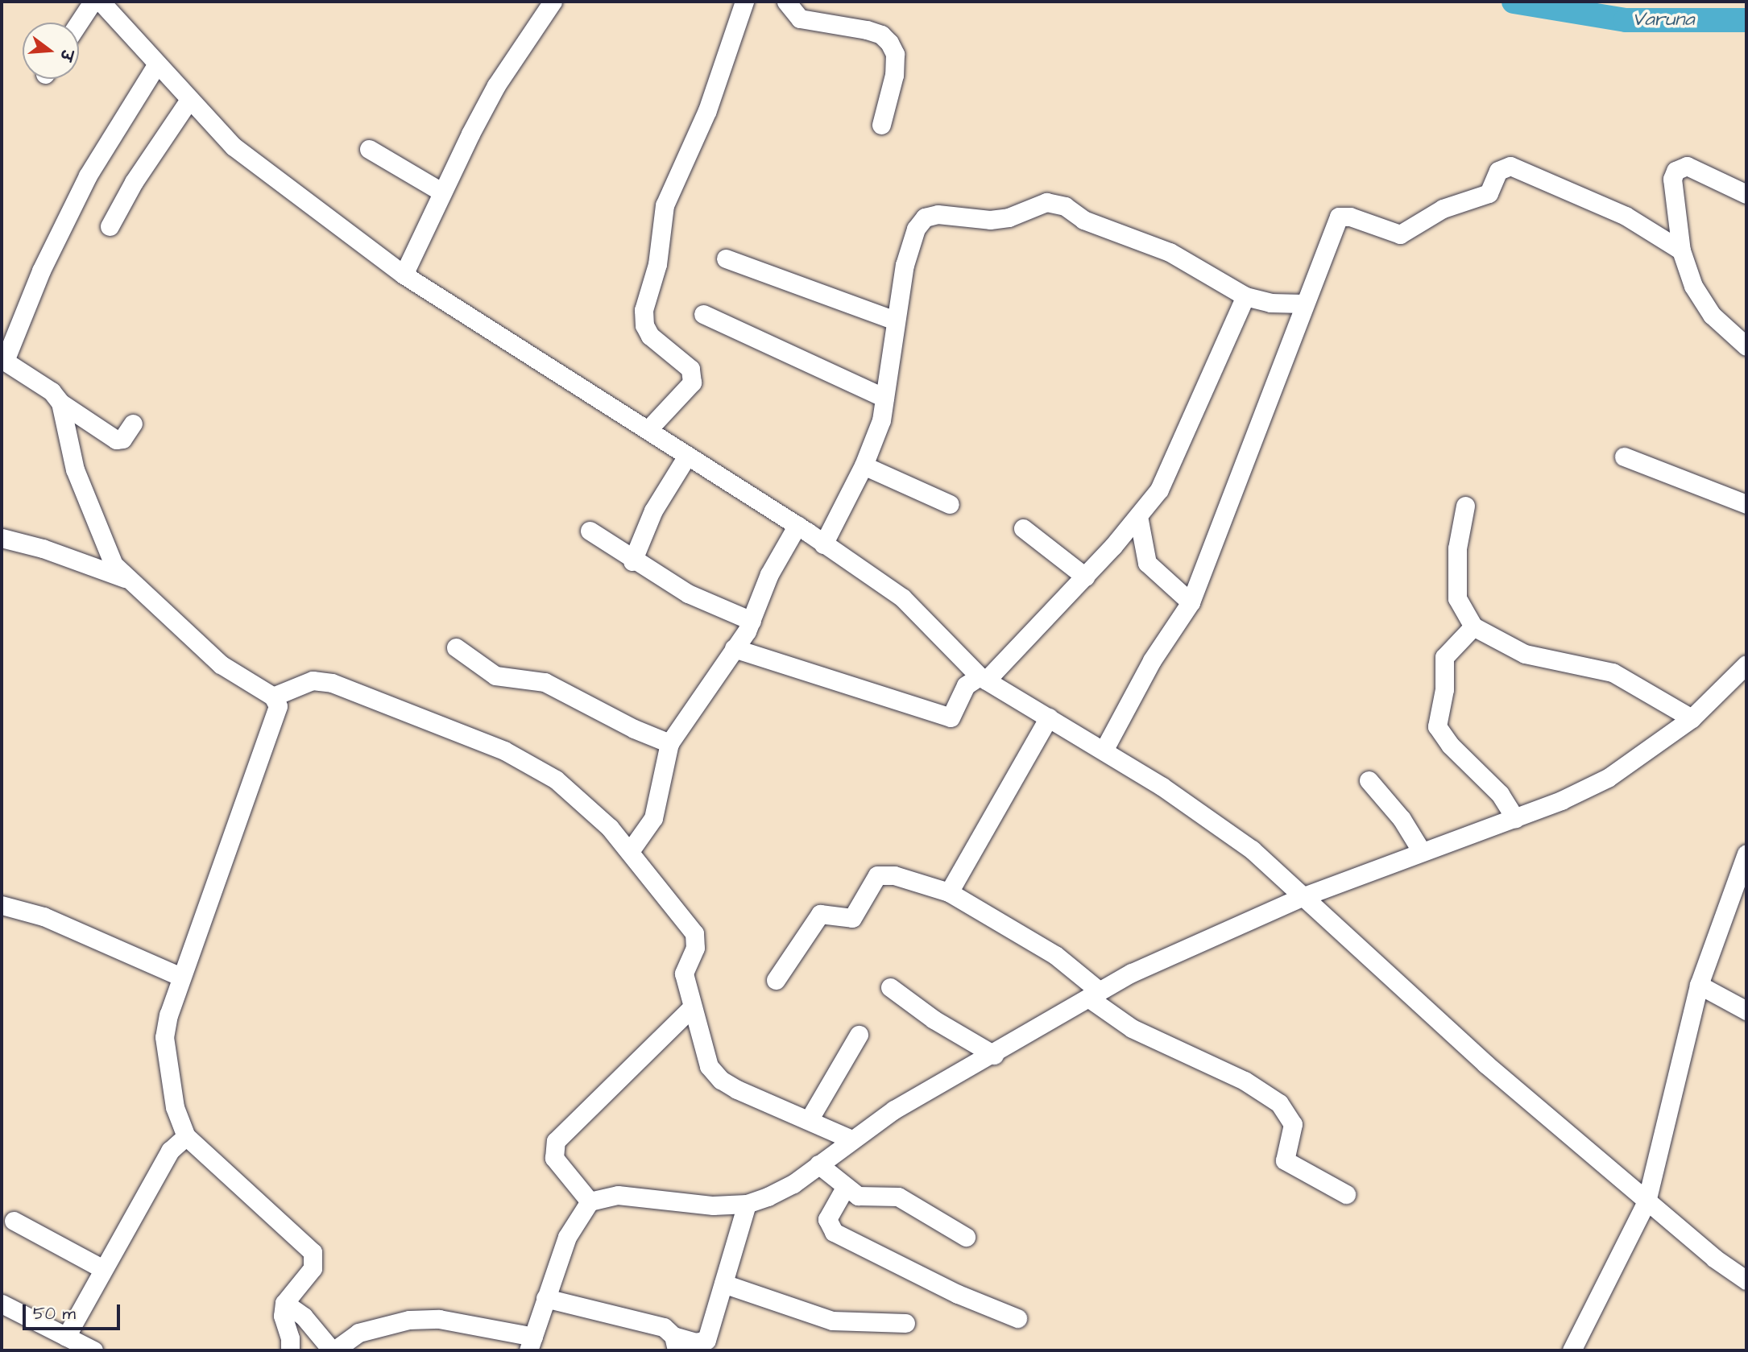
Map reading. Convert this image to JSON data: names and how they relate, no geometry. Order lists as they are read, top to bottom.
{
  "water": ["Varuna"],
  "scale_bar": "50 m",
  "north": "right"
}
